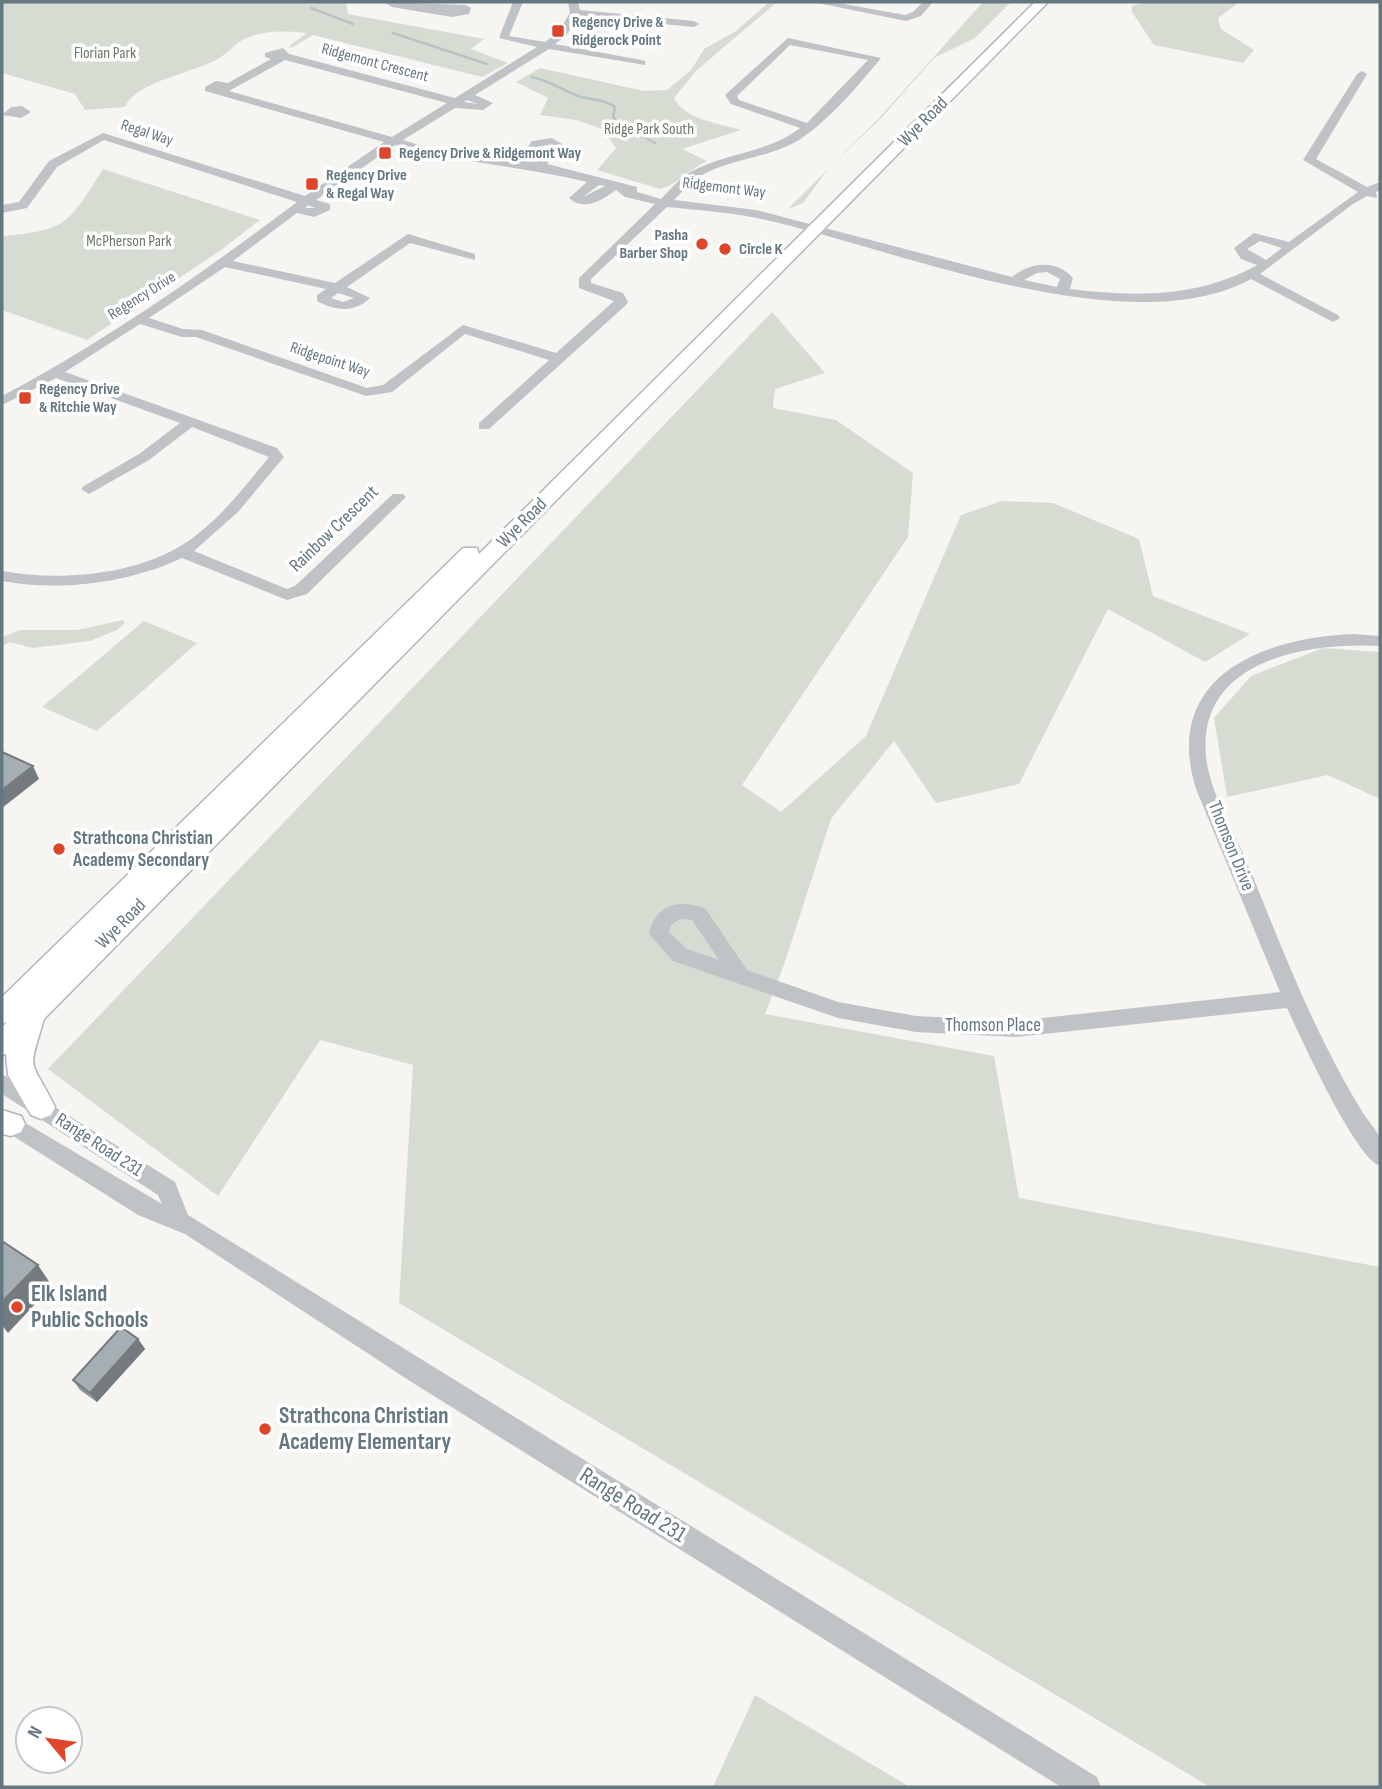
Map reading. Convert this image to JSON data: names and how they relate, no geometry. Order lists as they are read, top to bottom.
{
  "streets": {
    "main road": ["Wye Road"],
    "street": [
      "Ridgemont Crescent",
      "Regal Way",
      "Ridgemont Way",
      "Regency Drive",
      "Ridgepoint Way",
      "Rainbow Crescent",
      "Thomson Drive",
      "Thomson Place",
      "Range Road 231"
    ]
  },
  "crossings": [
    ["Ridgemont Crescent", "Ridgemont Way"],
    ["Ridgemont Crescent", "Regency Drive"],
    ["Wye Road", "Ridgemont Way"],
    ["Regal Way", "Regency Drive"],
    ["Ridgemont Way", "Regency Drive"],
    ["Regency Drive", "Ridgepoint Way"],
    ["Thomson Drive", "Thomson Place"]
  ],
  "parks": ["Florian Park", "Ridge Park South", "McPherson Park"],
  "places": {
    "transit": [
      "Regency Drive & Ridgerock Point",
      "Regency Drive & Ridgemont Way",
      "Regency Drive & Regal Way",
      "Regency Drive & Ritchie Way"
    ],
    "other": [
      "Pasha Barber Shop",
      "Circle K",
      "Strathcona Christian Academy Secondary",
      "Elk Island Public Schools",
      "Strathcona Christian Academy Elementary"
    ]
  },
  "north": "top left"
}
